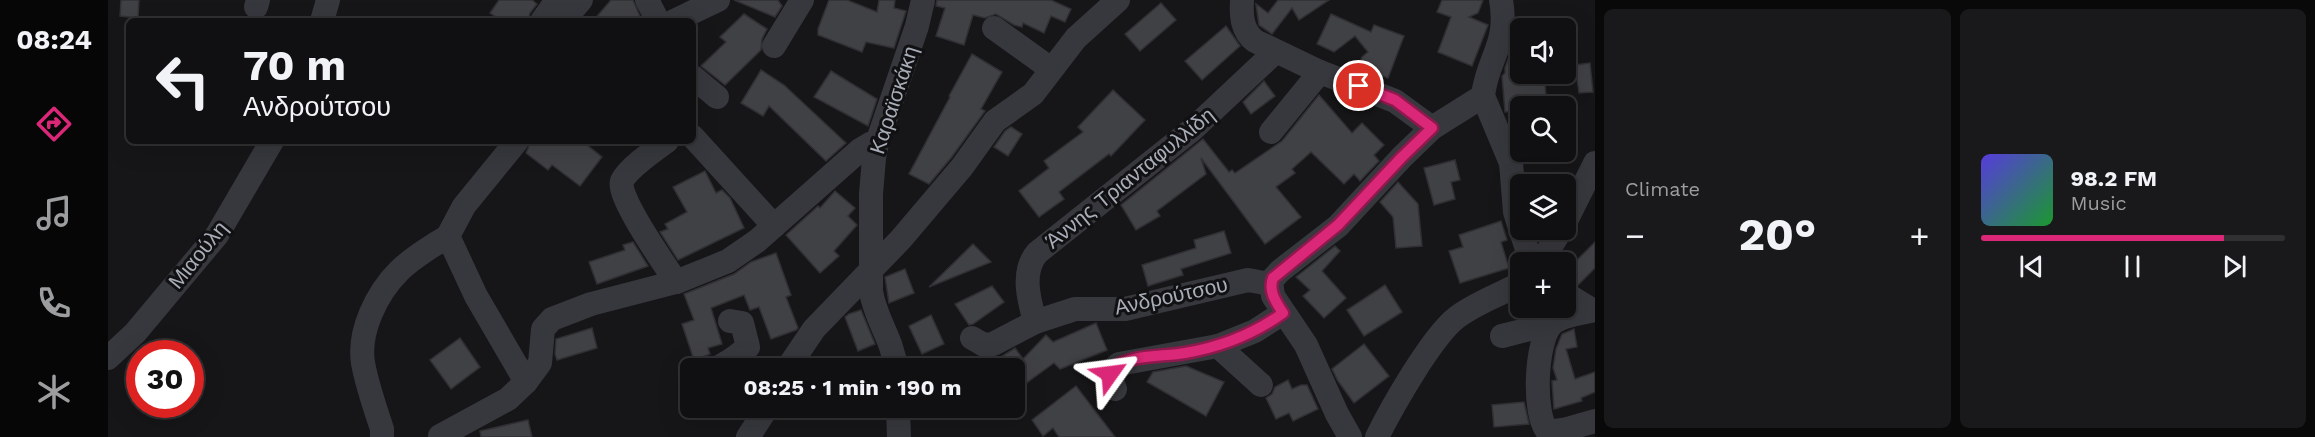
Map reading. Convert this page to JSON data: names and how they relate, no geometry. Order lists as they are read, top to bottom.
{
  "streets": {
    "street": [
      "Καραϊσκάκη",
      "Άννης Τριανταφυλλίδη",
      "Μιαούλη",
      "Ανδρούτσου"
    ]
  },
  "crossings": [
    ["Άννης Τριανταφυλλίδη", "Ανδρούτσου"]
  ],
  "page": {
    "tabs": "08:24",
    "tile": "Climate",
    "map_buttons": "+",
    "turn": ["70 m", "Ανδρούτσου"],
    "song": ["98.2 FM", "Music"],
    "heat": ["−", "20°", "+"],
    "limit": "30",
    "trip": "08:25 · 1 min · 190 m"
  }
}
